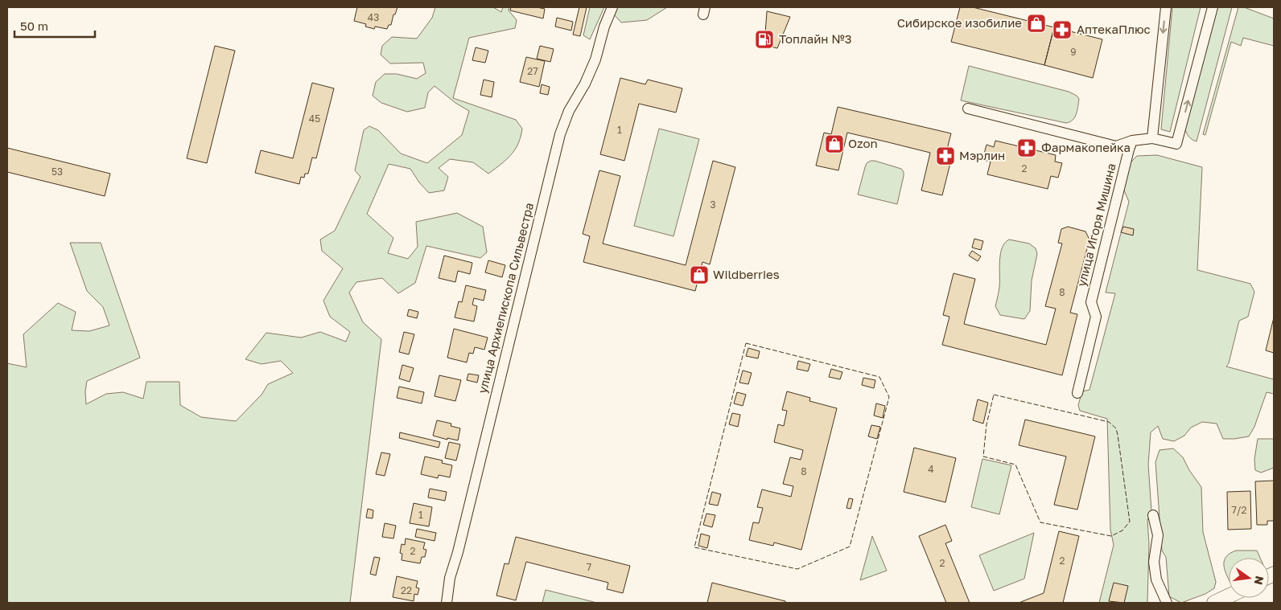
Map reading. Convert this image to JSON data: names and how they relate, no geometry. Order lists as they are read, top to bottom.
{
  "streets": {
    "street": ["улица Игоря Мишина", "улица Архиепископа Сильвестра"]
  },
  "places": {
    "shop": ["Сибирское изобилие", "Ozon", "Wildberries"],
    "pharmacy": ["АптекаПлюс", "Фармакопейка", "Мэрлин"],
    "fuel station": ["Топлайн №3"]
  },
  "house_numbers": [
    "43",
    "9",
    "27",
    "45",
    "1",
    "2",
    "53",
    "3",
    "8",
    "4",
    "8",
    "7/2",
    "1",
    "2",
    "2",
    "2",
    "7",
    "22"
  ],
  "scale_bar": "50 m",
  "north": "right"
}
